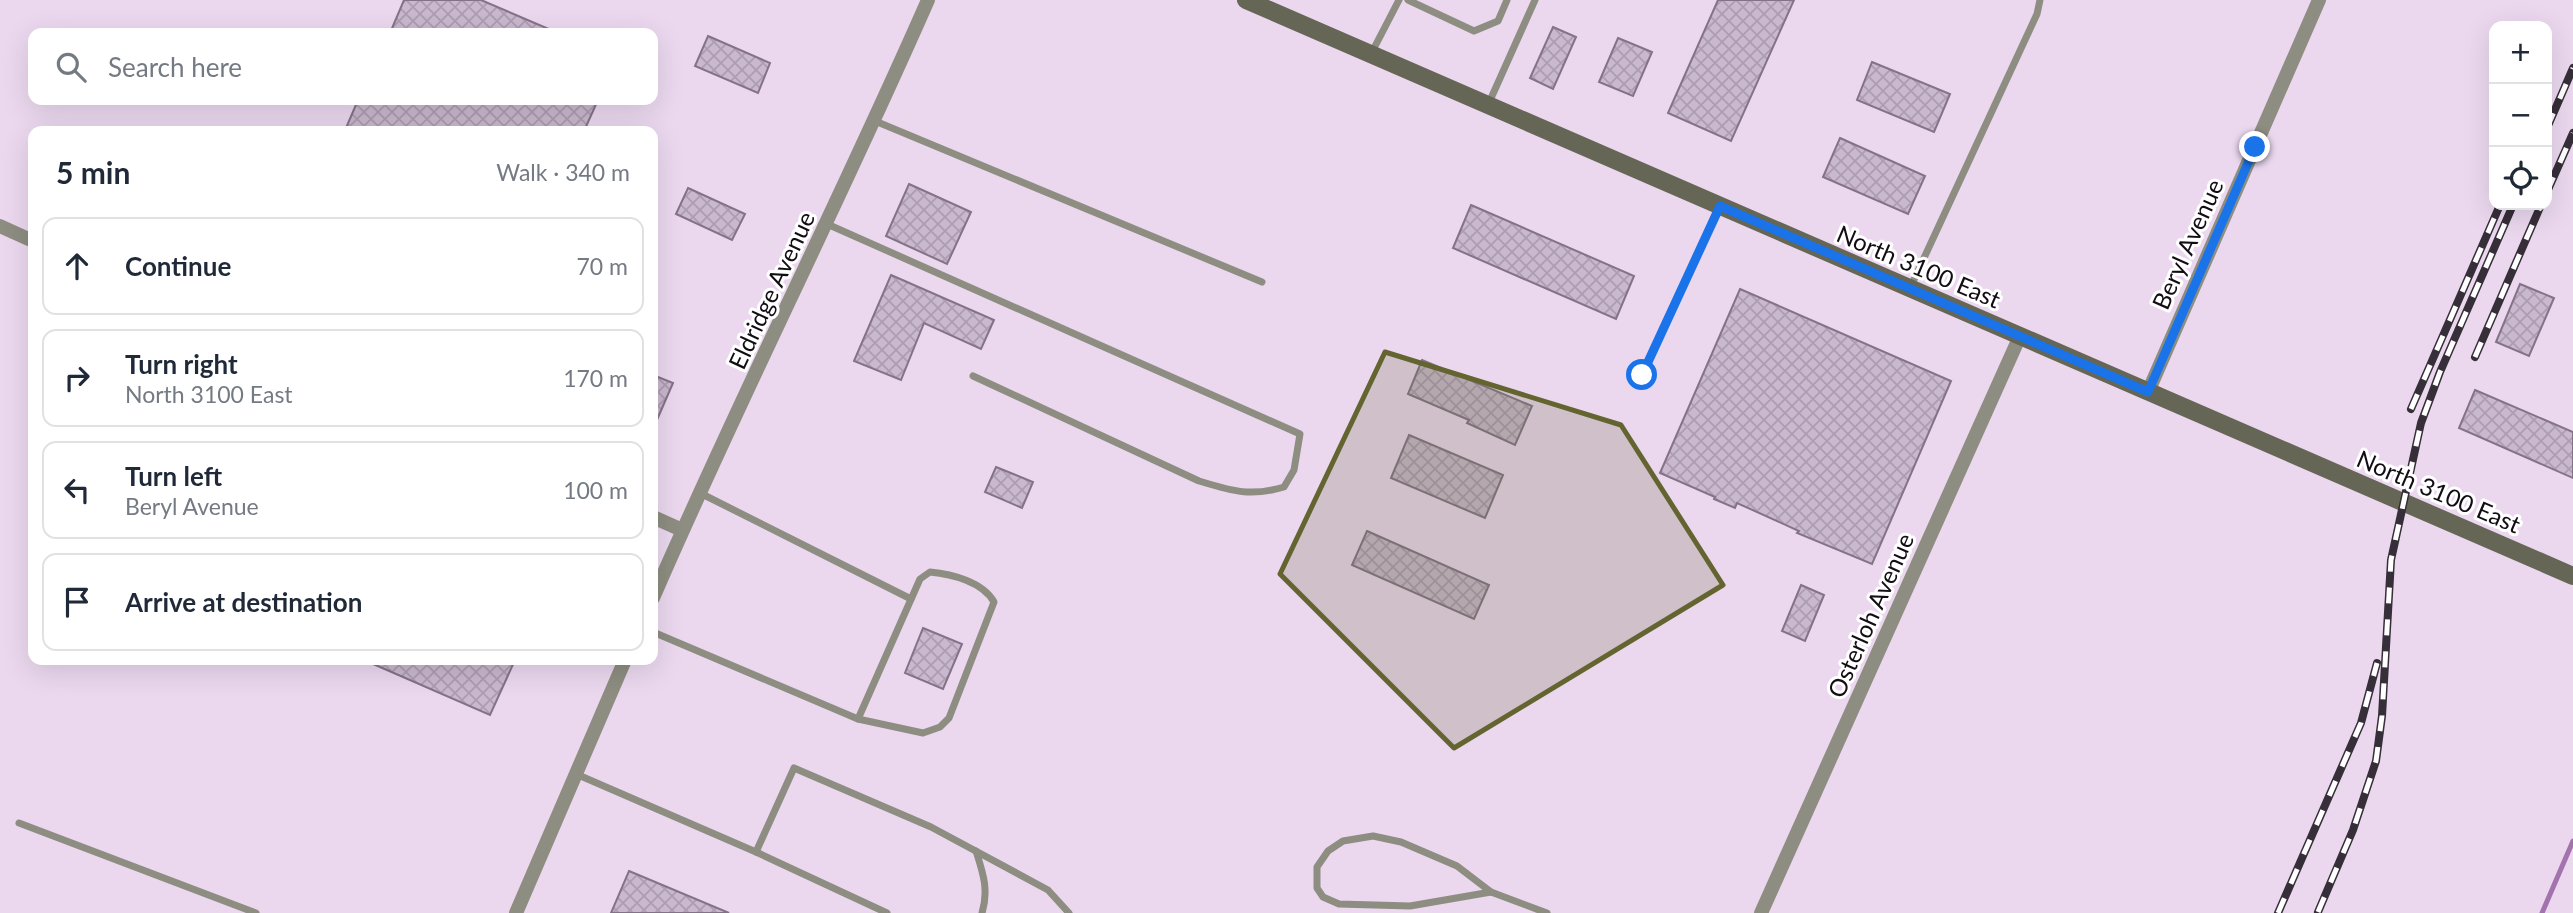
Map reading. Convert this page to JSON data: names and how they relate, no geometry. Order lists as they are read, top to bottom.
{
  "streets": {
    "main road": ["North 3100 East"],
    "street": ["Beryl Avenue", "Eldridge Avenue", "Osterloh Avenue"]
  },
  "crossings": [
    ["Beryl Avenue", "North 3100 East"],
    ["North 3100 East", "Osterloh Avenue"]
  ],
  "page": {
    "map_buttons": ["+", "−"],
    "search": "Search here",
    "heading": ["5 min", "Walk · 340 m"],
    "list": [
      ["Continue", "70 m"],
      ["Turn right", "North 3100 East", "170 m"],
      ["Turn left", "Beryl Avenue", "100 m"],
      "Arrive at destination"
    ]
  }
}
